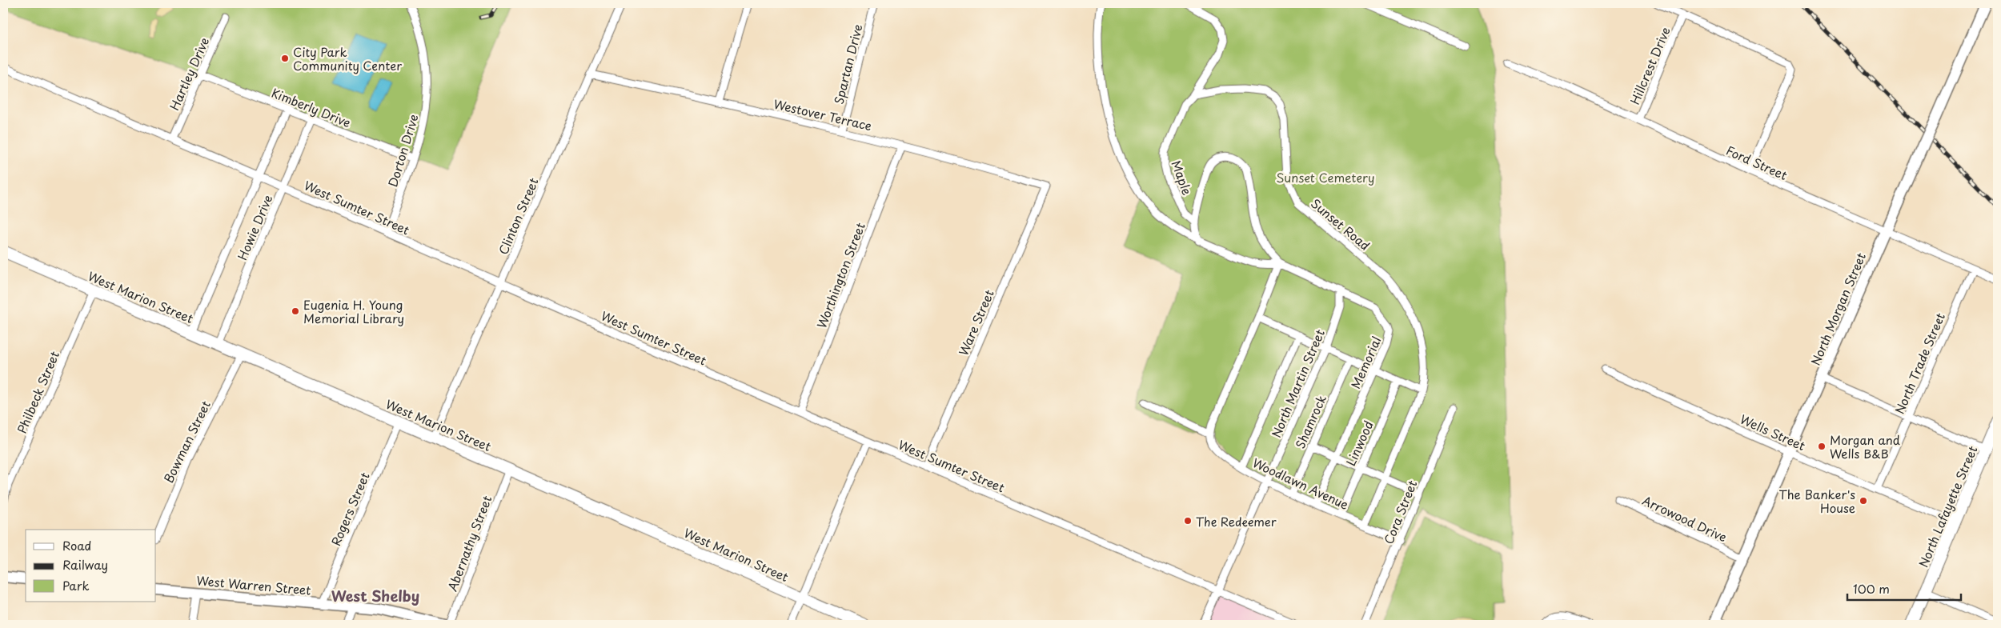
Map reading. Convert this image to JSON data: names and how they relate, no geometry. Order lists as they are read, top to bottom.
{
  "streets": {
    "main road": ["West Marion Street", "North Lafayette Street"],
    "street": [
      "Spartan Drive",
      "Hillcrest Drive",
      "Hartley Drive",
      "Kimberly Drive",
      "Westover Terrace",
      "Dorton Drive",
      "Ford Street",
      "Maple",
      "West Sumter Street",
      "Clinton Street",
      "Sunset Road",
      "Howie Drive",
      "Worthington Street",
      "North Morgan Street",
      "Ware Street",
      "Memorial",
      "North Trade Street",
      "North Martin Street",
      "Philbeck Street",
      "Shamrock",
      "Wells Street",
      "Bowman Street",
      "Linwood",
      "Woodlawn Avenue",
      "Rogers Street",
      "Cora Street",
      "Arrowood Drive",
      "Abernathy Street",
      "West Warren Street"
    ]
  },
  "crossings": [
    ["Spartan Drive", "Westover Terrace"],
    ["Hillcrest Drive", "Ford Street"],
    ["Hartley Drive", "Kimberly Drive"],
    ["Hartley Drive", "West Sumter Street"],
    ["Kimberly Drive", "Dorton Drive"],
    ["Kimberly Drive", "Howie Drive"],
    ["Westover Terrace", "Clinton Street"],
    ["Westover Terrace", "Worthington Street"],
    ["Westover Terrace", "Ware Street"],
    ["Dorton Drive", "West Sumter Street"],
    ["Ford Street", "North Morgan Street"],
    ["Ford Street", "North Trade Street"],
    ["Maple", "Sunset Road"],
    ["West Sumter Street", "Clinton Street"],
    ["West Sumter Street", "Howie Drive"],
    ["West Sumter Street", "Worthington Street"],
    ["West Sumter Street", "Ware Street"],
    ["West Sumter Street", "North Martin Street"],
    ["Clinton Street", "West Marion Street"],
    ["Sunset Road", "Woodlawn Avenue"],
    ["Howie Drive", "West Marion Street"],
    ["West Marion Street", "Philbeck Street"],
    ["West Marion Street", "Bowman Street"],
    ["West Marion Street", "Rogers Street"],
    ["West Marion Street", "Abernathy Street"],
    ["North Morgan Street", "Wells Street"],
    ["North Morgan Street", "Arrowood Drive"],
    ["Memorial", "North Martin Street"],
    ["Memorial", "Woodlawn Avenue"],
    ["North Trade Street", "Wells Street"],
    ["North Martin Street", "Woodlawn Avenue"],
    ["Shamrock", "Woodlawn Avenue"],
    ["Wells Street", "North Lafayette Street"],
    ["Linwood", "Woodlawn Avenue"],
    ["Woodlawn Avenue", "Cora Street"],
    ["Rogers Street", "West Warren Street"]
  ],
  "districts": ["West Shelby"],
  "parks": ["Sunset Cemetery"],
  "places": [
    "City Park Community Center",
    "Eugenia H. Young Memorial Library",
    "Morgan and Wells B&B",
    "The Banker's House",
    "The Redeemer"
  ],
  "legend": ["Road", "Railway", "Park"],
  "scale_bar": "100 m"
}
